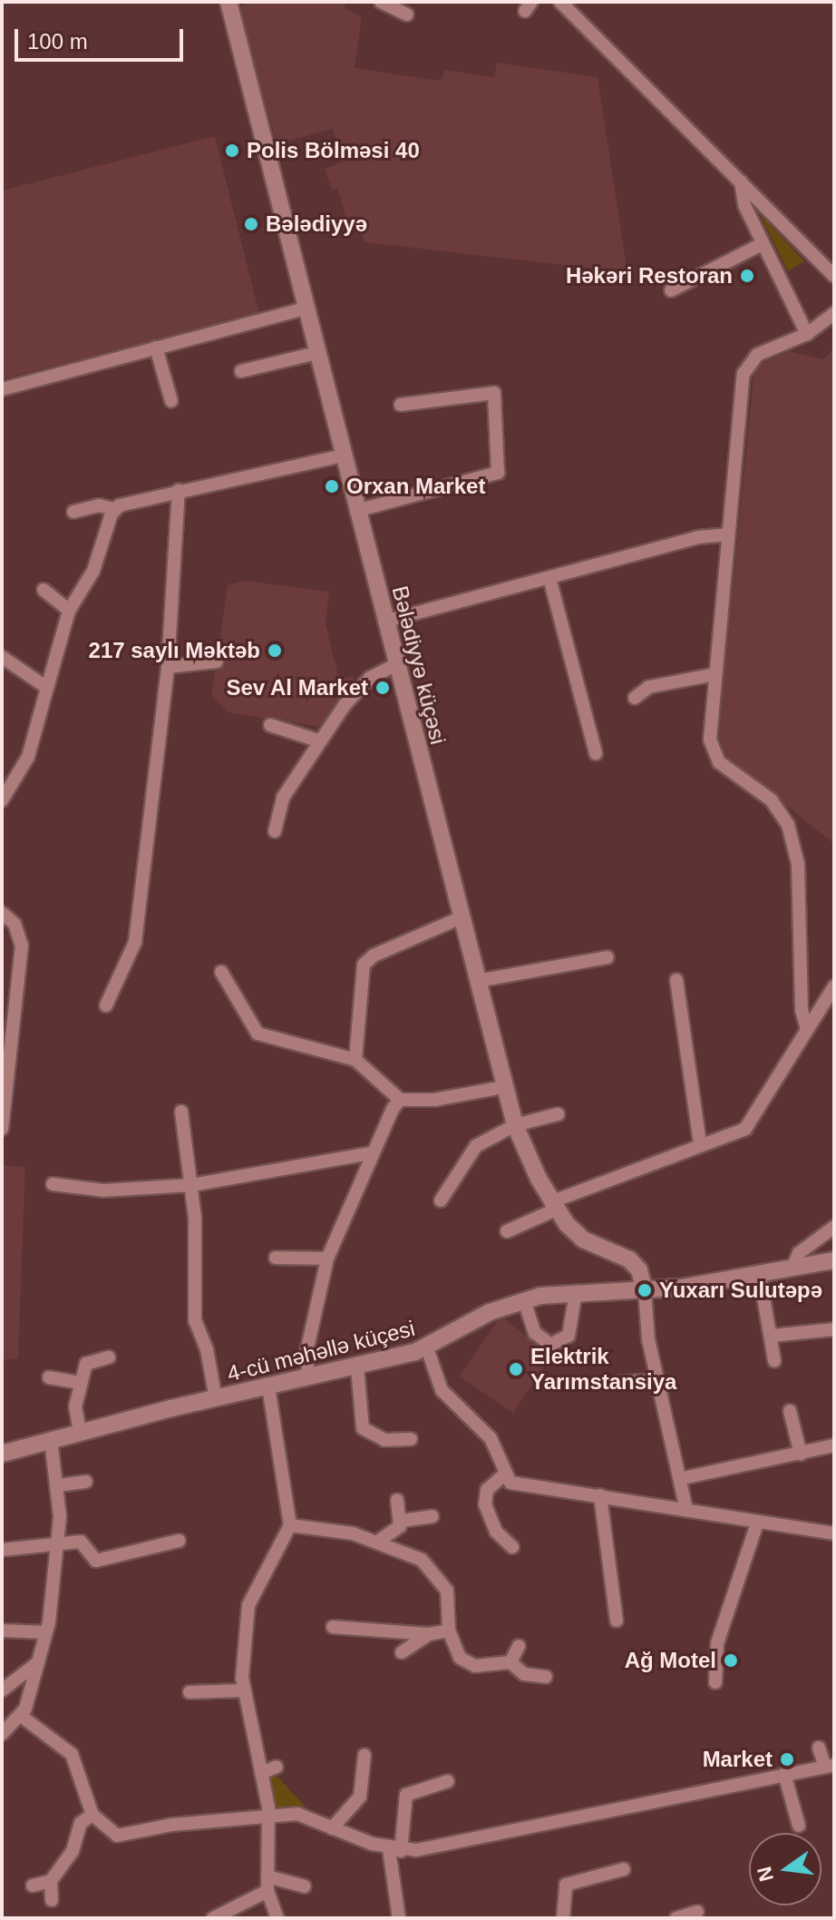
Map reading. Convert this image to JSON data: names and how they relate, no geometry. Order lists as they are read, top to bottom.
{
  "streets": {
    "street": ["Bələdiyyə küçəsi", "4-cü məhəllə küçesi"]
  },
  "crossings": [
    ["Bələdiyyə küçəsi", "4-cü məhəllə küçesi"]
  ],
  "places": [
    "Polis Bölməsi 40",
    "Bələdiyyə",
    "Həkəri Restoran",
    "Orxan Market",
    "217 saylı Məktəb",
    "Sev Al Market",
    "Yuxarı Sulutəpə",
    "Elektrik Yarımstansiya",
    "Ağ Motel",
    "Market"
  ],
  "scale_bar": "100 m",
  "north": "left"
}
